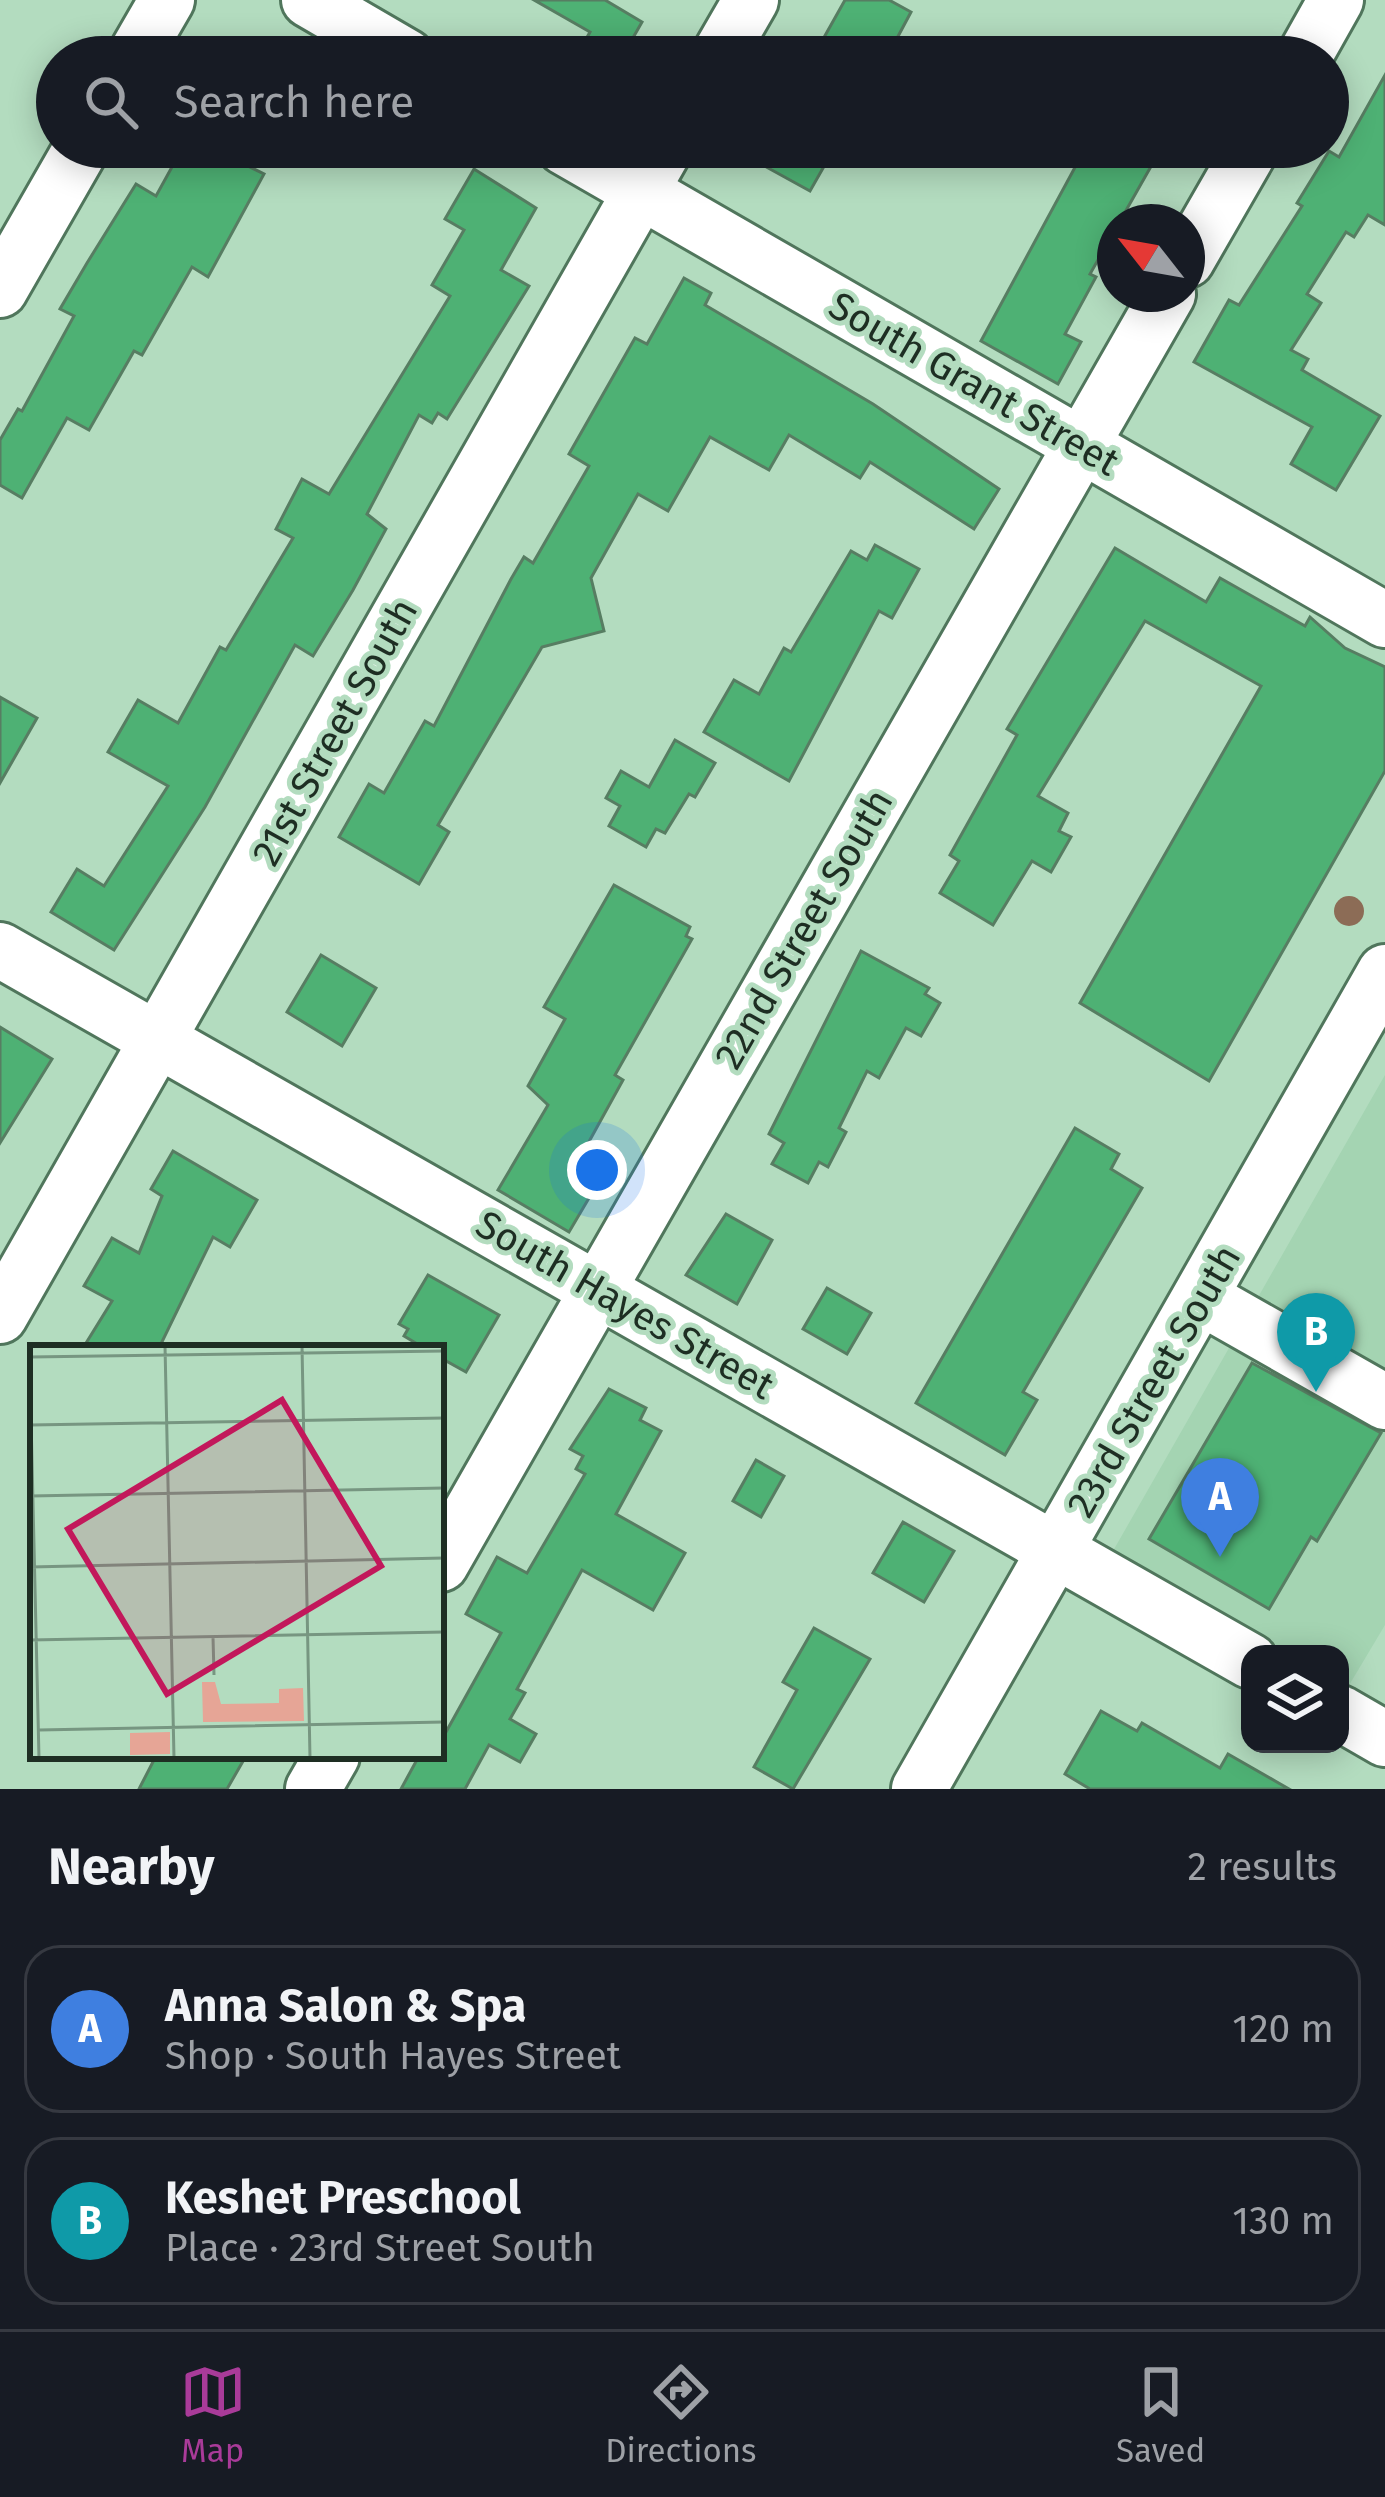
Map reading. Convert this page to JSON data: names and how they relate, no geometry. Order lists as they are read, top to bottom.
{
  "streets": {
    "street": [
      "South Grant Street",
      "21st Street South",
      "22nd Street South",
      "South Hayes Street",
      "23rd Street South"
    ]
  },
  "crossings": [
    ["South Grant Street", "21st Street South"],
    ["South Grant Street", "22nd Street South"],
    ["21st Street South", "South Hayes Street"],
    ["22nd Street South", "South Hayes Street"],
    ["South Hayes Street", "23rd Street South"]
  ],
  "north": "top left",
  "page": {
    "search": "Search here",
    "pins": ["B", "A"],
    "heading": ["Nearby", "2 results"],
    "list": [
      {
        "mark": "A",
        "name": "Anna Salon & Spa",
        "note": "Shop · South Hayes Street",
        "value": "120 m"
      },
      {
        "mark": "B",
        "name": "Keshet Preschool",
        "note": "Place · 23rd Street South",
        "value": "130 m"
      }
    ],
    "nav": ["Map", "Directions", "Saved"]
  }
}
